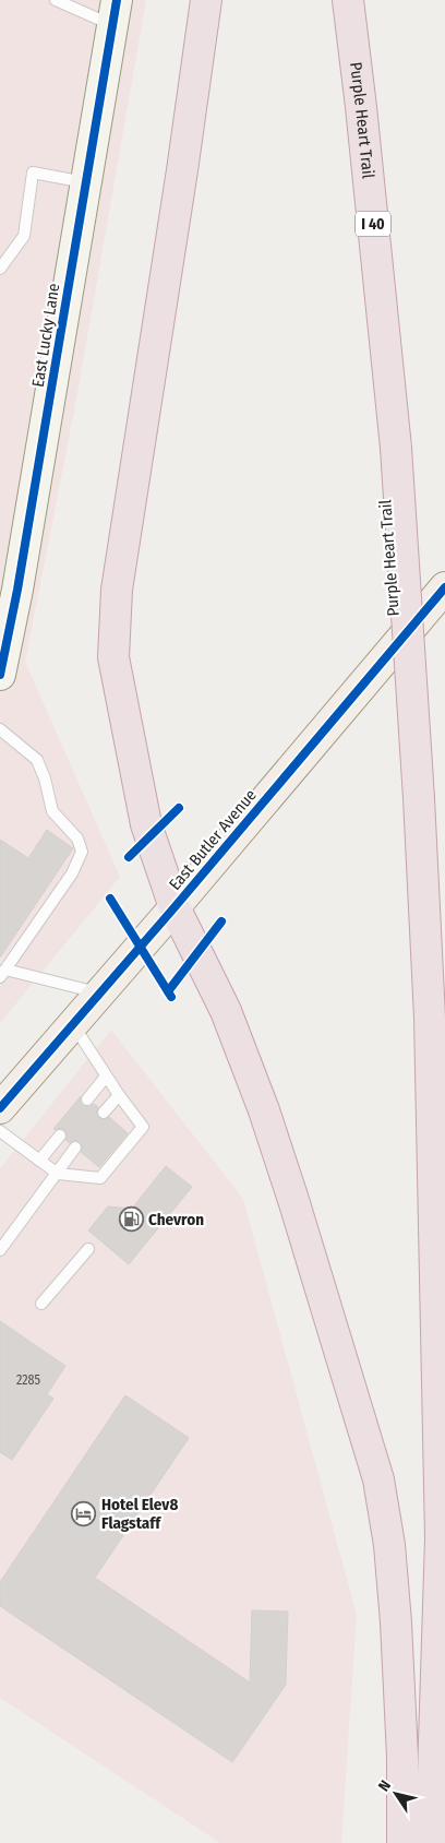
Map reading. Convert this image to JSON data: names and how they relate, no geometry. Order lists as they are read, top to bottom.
{
  "streets": {
    "highway": ["Purple Heart Trail", "I 40"],
    "main road": ["East Butler Avenue"],
    "street": ["East Lucky Lane"]
  },
  "places": {
    "fuel station": ["Chevron"],
    "hotel": ["Hotel Elev8 Flagstaff"]
  },
  "house_numbers": ["2285"],
  "north": "top left"
}
